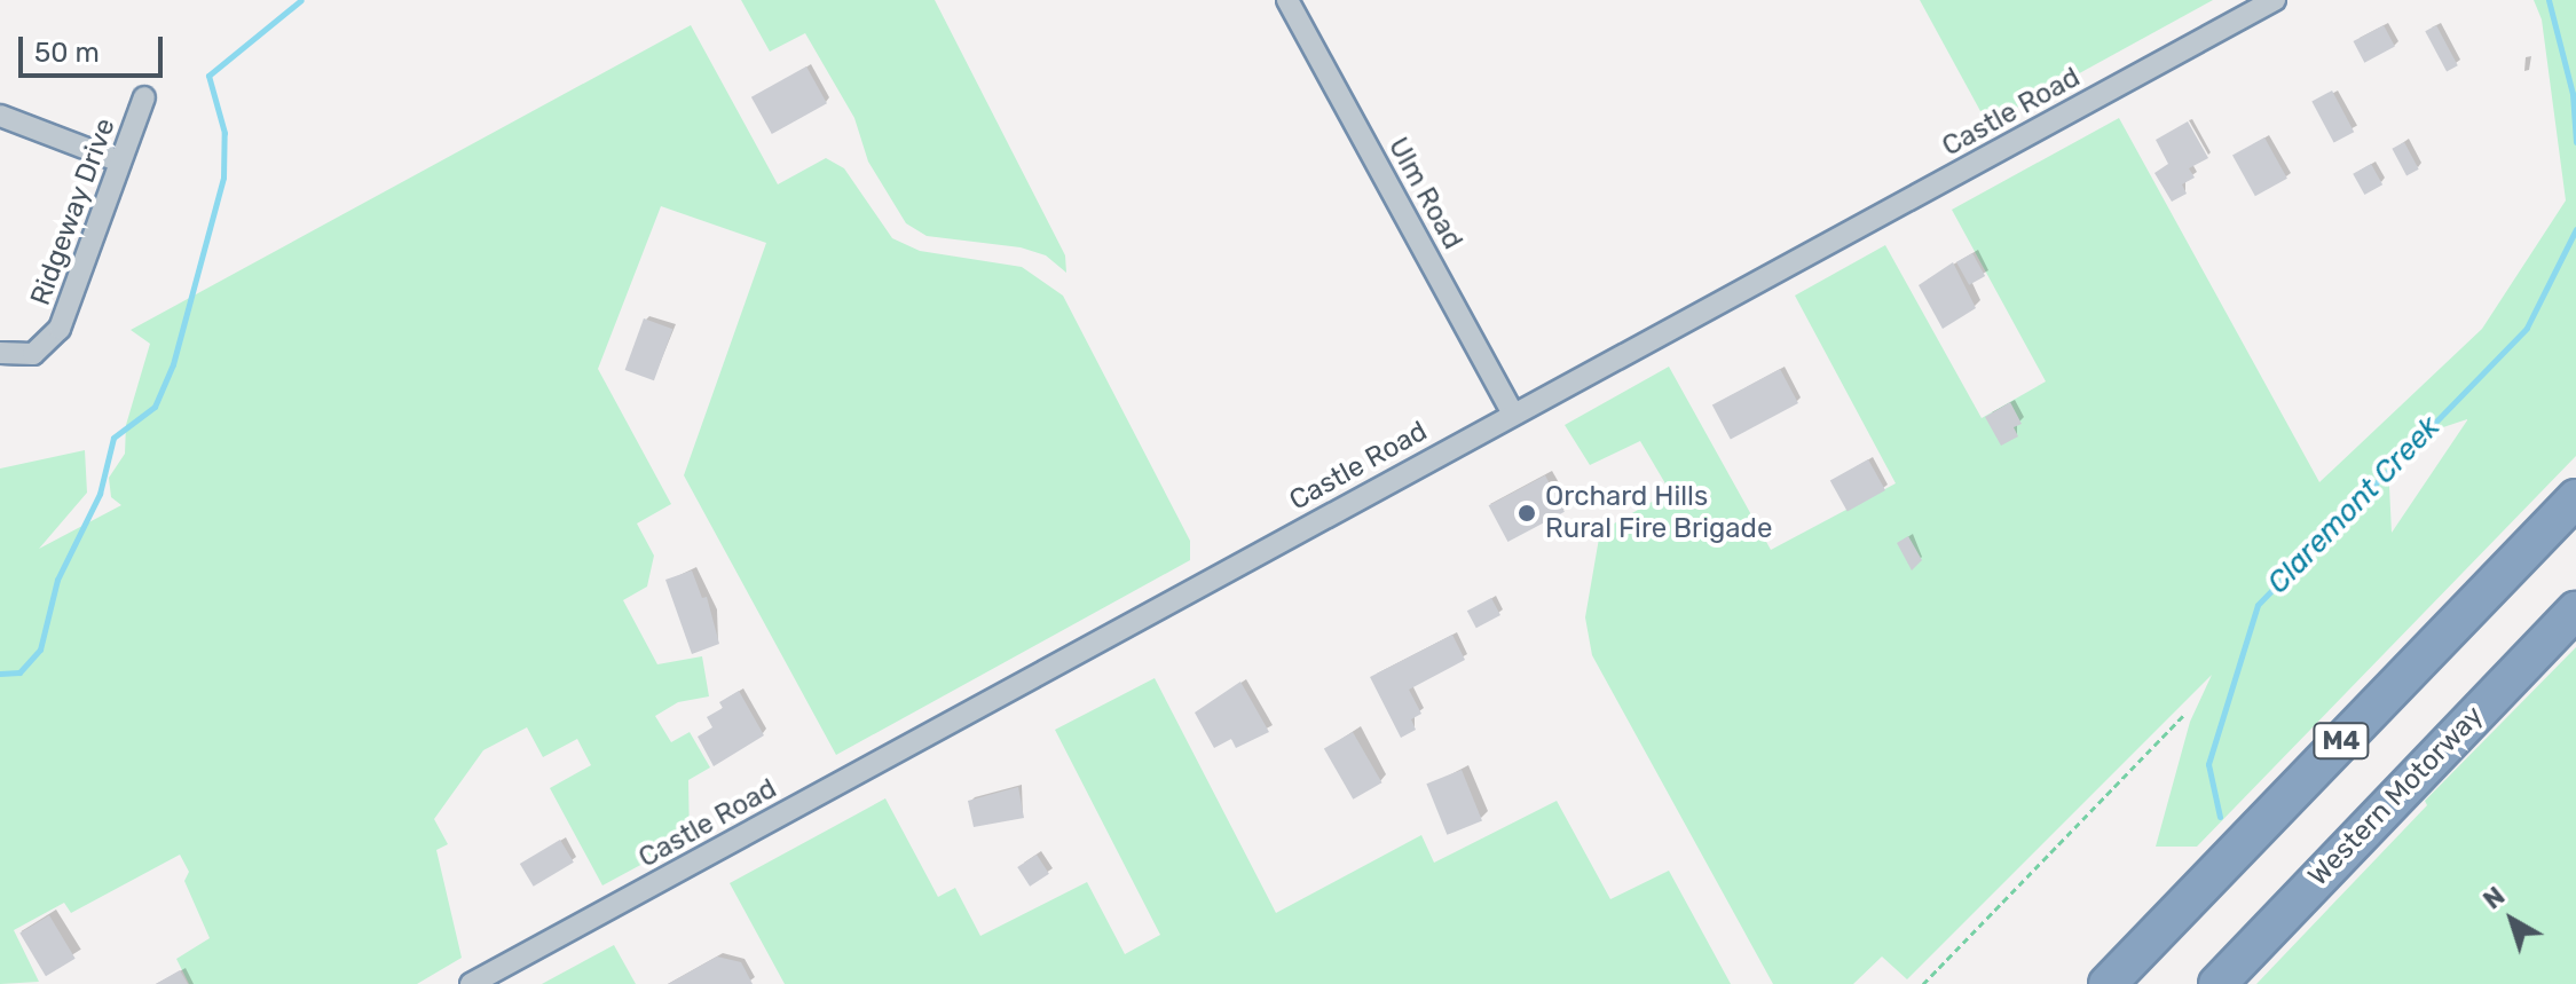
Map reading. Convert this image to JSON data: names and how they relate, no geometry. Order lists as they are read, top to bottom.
{
  "streets": {
    "highway": ["M4", "Western Motorway"],
    "street": ["Castle Road", "Ulm Road", "Ridgeway Drive"]
  },
  "crossings": [
    ["Castle Road", "Ulm Road"]
  ],
  "water": ["Claremont Creek"],
  "places": ["Orchard Hills Rural Fire Brigade"],
  "scale_bar": "50 m",
  "north": "top left"
}
